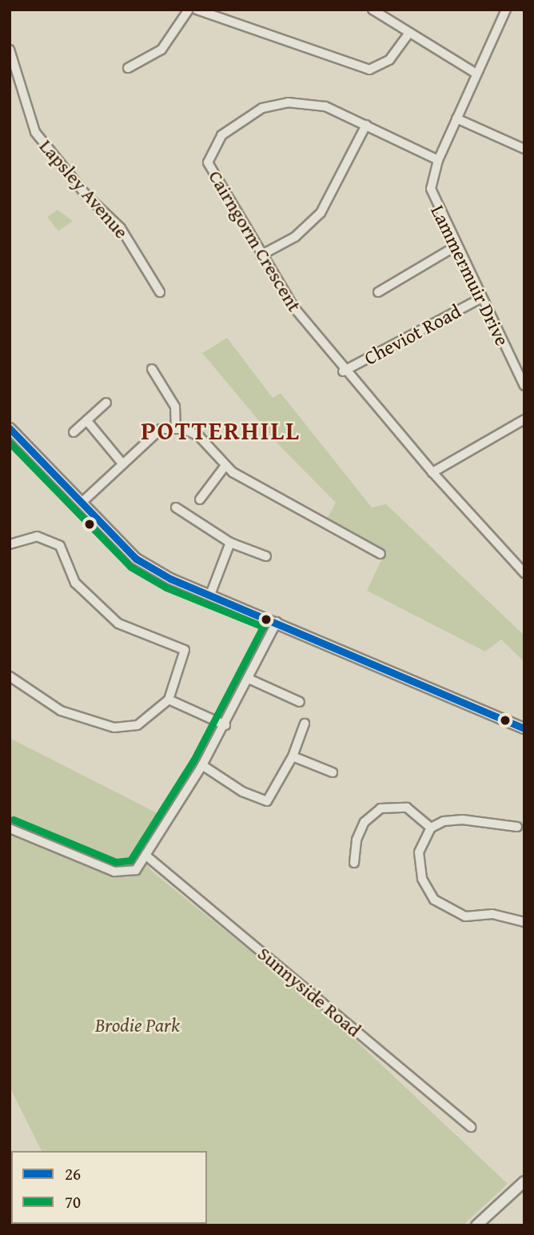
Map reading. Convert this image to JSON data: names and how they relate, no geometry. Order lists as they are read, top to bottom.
{
  "streets": {
    "street": [
      "Lapsley Avenue",
      "Cairngorm Crescent",
      "Lammermuir Drive",
      "Cheviot Road",
      "Sunnyside Road"
    ]
  },
  "crossings": [
    ["Cairngorm Crescent", "Lammermuir Drive"],
    ["Cairngorm Crescent", "Cheviot Road"],
    ["Lammermuir Drive", "Cheviot Road"]
  ],
  "districts": ["POTTERHILL"],
  "parks": ["Brodie Park"],
  "lines": ["transit line 26", "transit line 70"],
  "legend": ["26", "70"]
}
